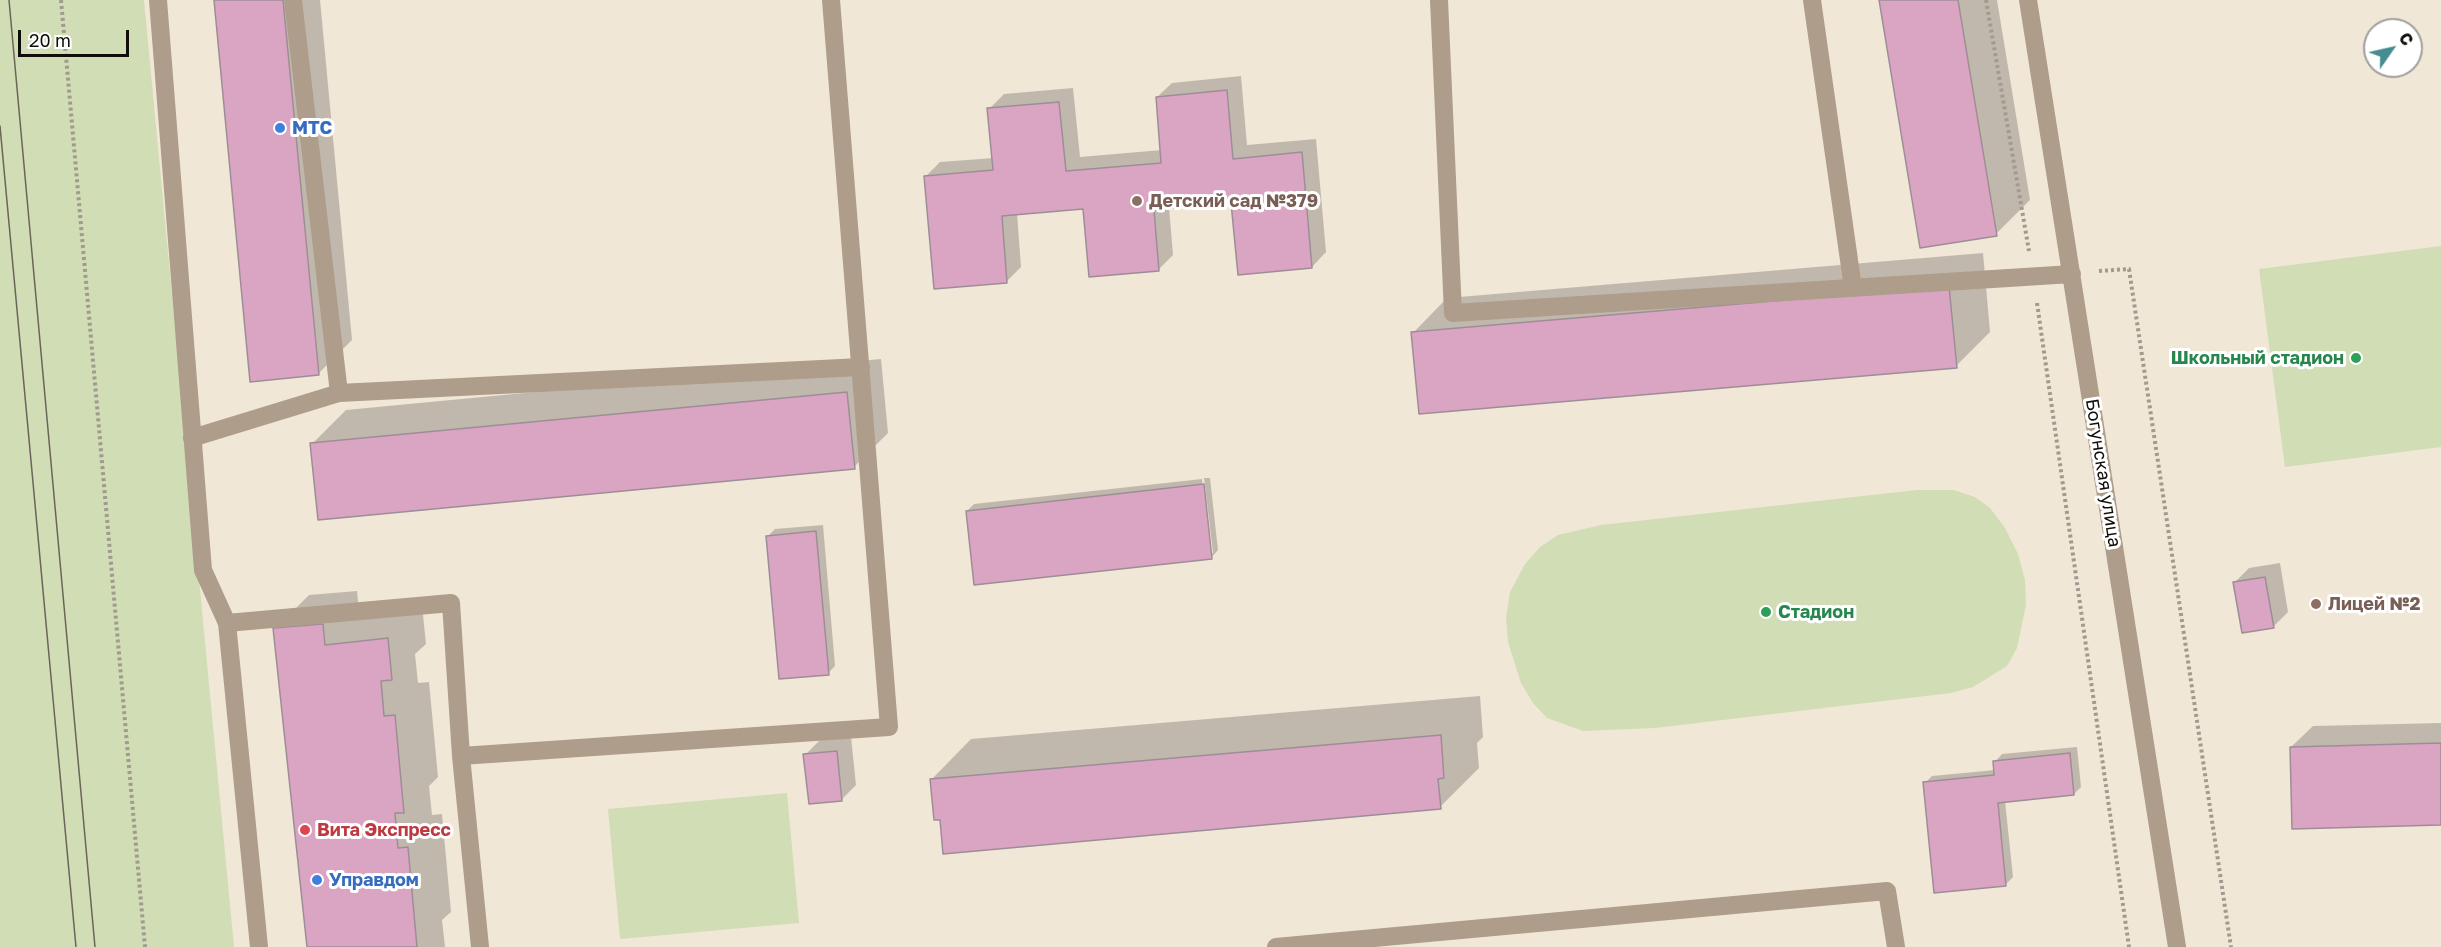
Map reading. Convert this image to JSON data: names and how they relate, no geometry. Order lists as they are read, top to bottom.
{
  "streets": {
    "street": ["Богунская улица"]
  },
  "places": [
    "МТС",
    "Детский сад №379",
    "Школьный стадион",
    "Лицей №2",
    "Стадион",
    "Вита Экспресс",
    "Управдом"
  ],
  "scale_bar": "20 m",
  "north": "top right"
}
